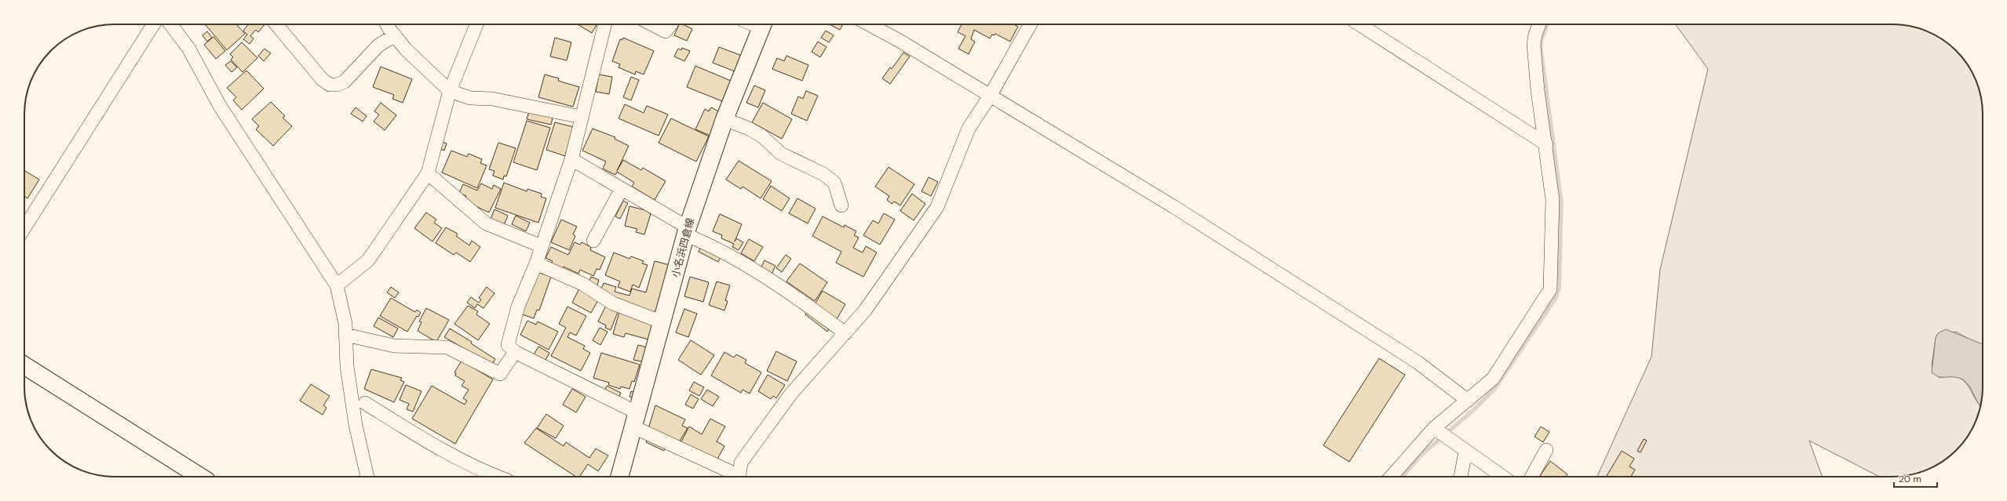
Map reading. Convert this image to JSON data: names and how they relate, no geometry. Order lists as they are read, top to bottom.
{
  "streets": {
    "main road": ["小名浜四倉線"]
  },
  "scale_bar": "20 m"
}
